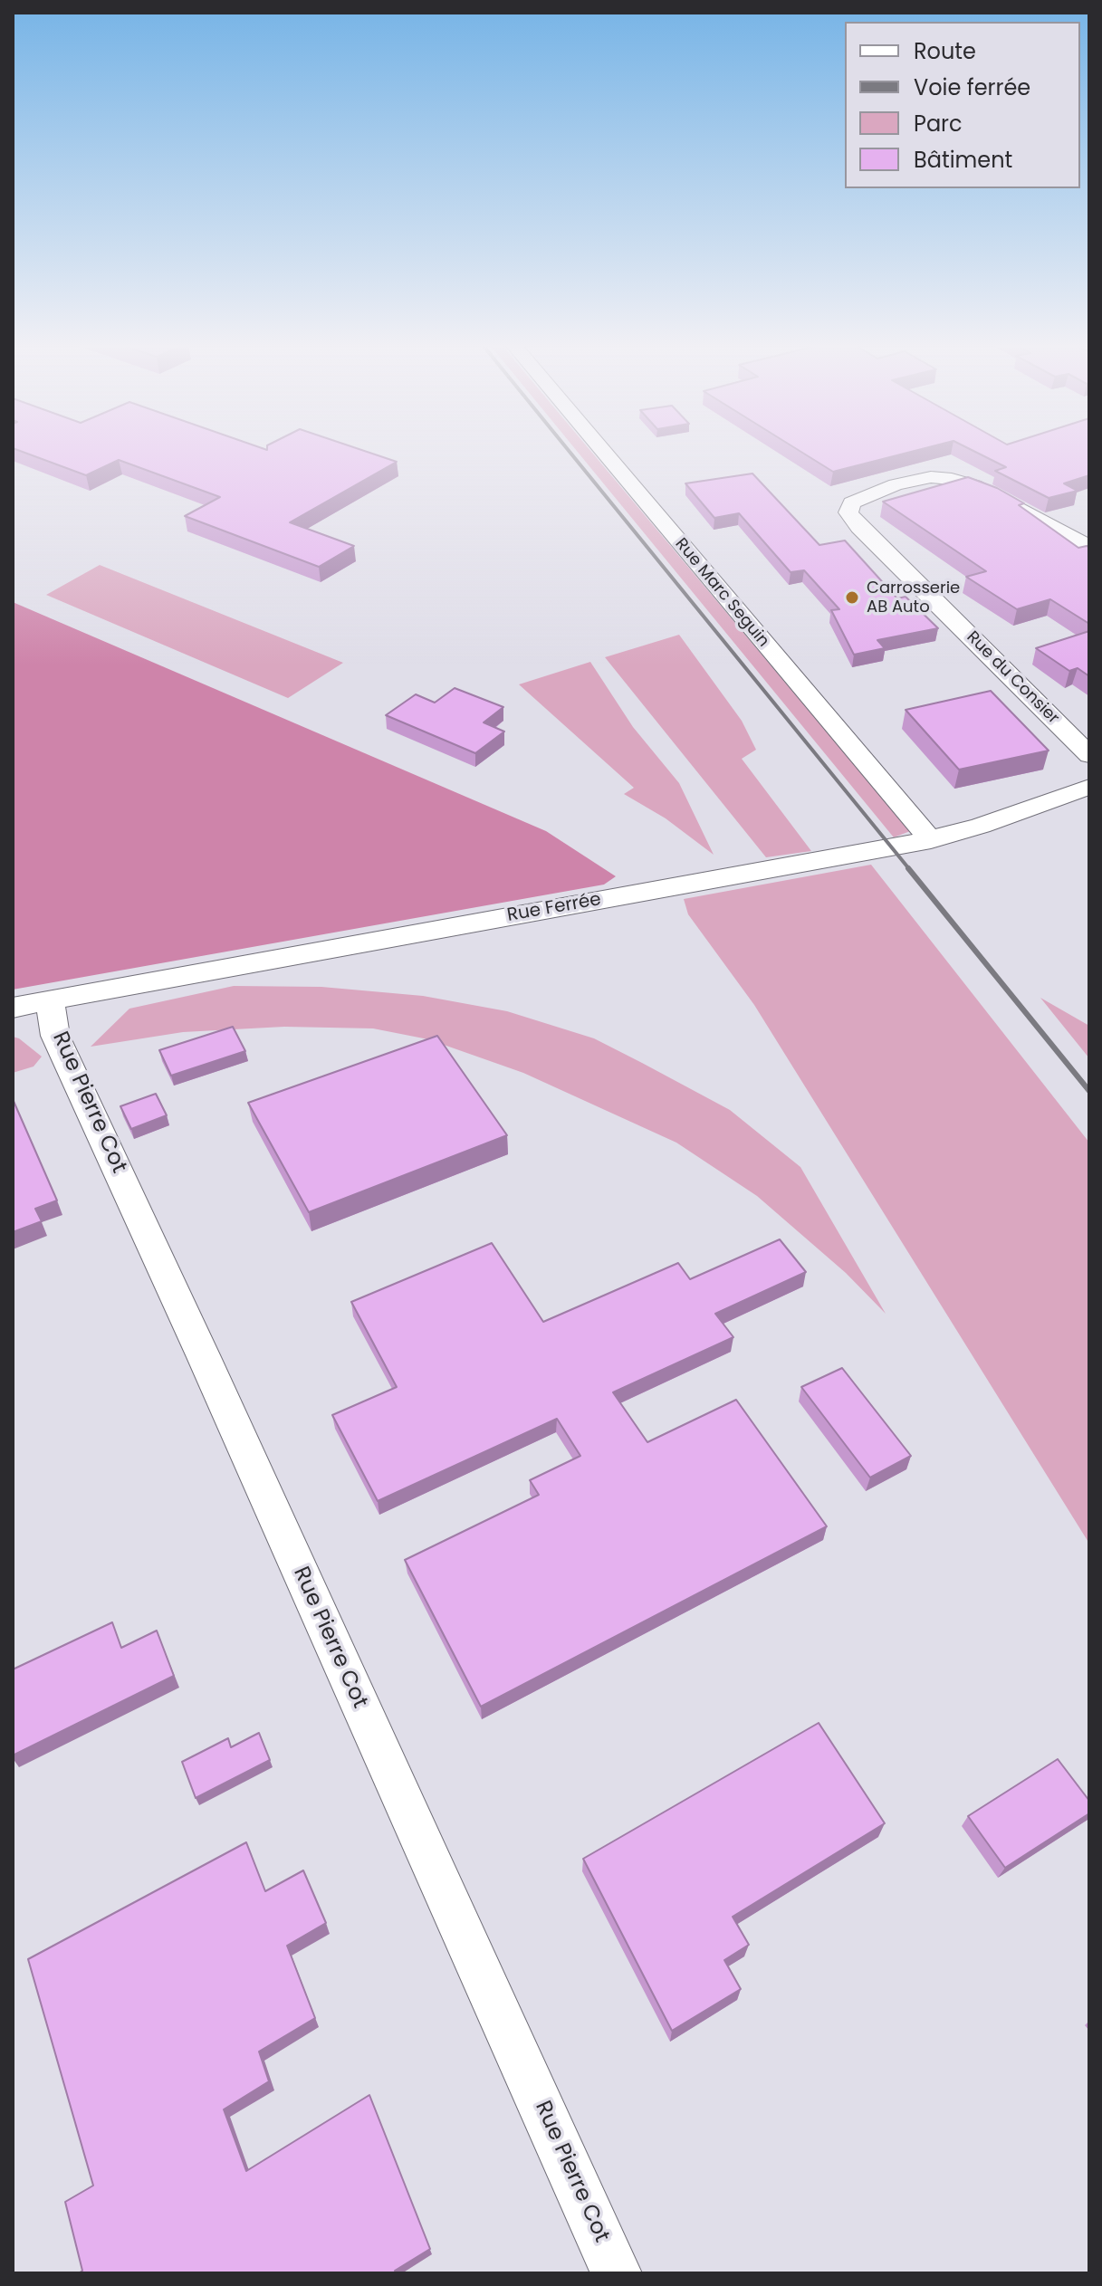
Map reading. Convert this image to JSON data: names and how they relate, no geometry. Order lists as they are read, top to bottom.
{
  "streets": {
    "street": [
      "Rue Marc Seguin",
      "Rue du Consier",
      "Rue Ferrée",
      "Rue Pierre Cot"
    ]
  },
  "crossings": [
    ["Rue Marc Seguin", "Rue Ferrée"],
    ["Rue Ferrée", "Rue Pierre Cot"]
  ],
  "places": ["Carrosserie AB Auto"],
  "legend": [
    "Route",
    "Voie ferrée",
    "Parc",
    "Bâtiment"
  ]
}
